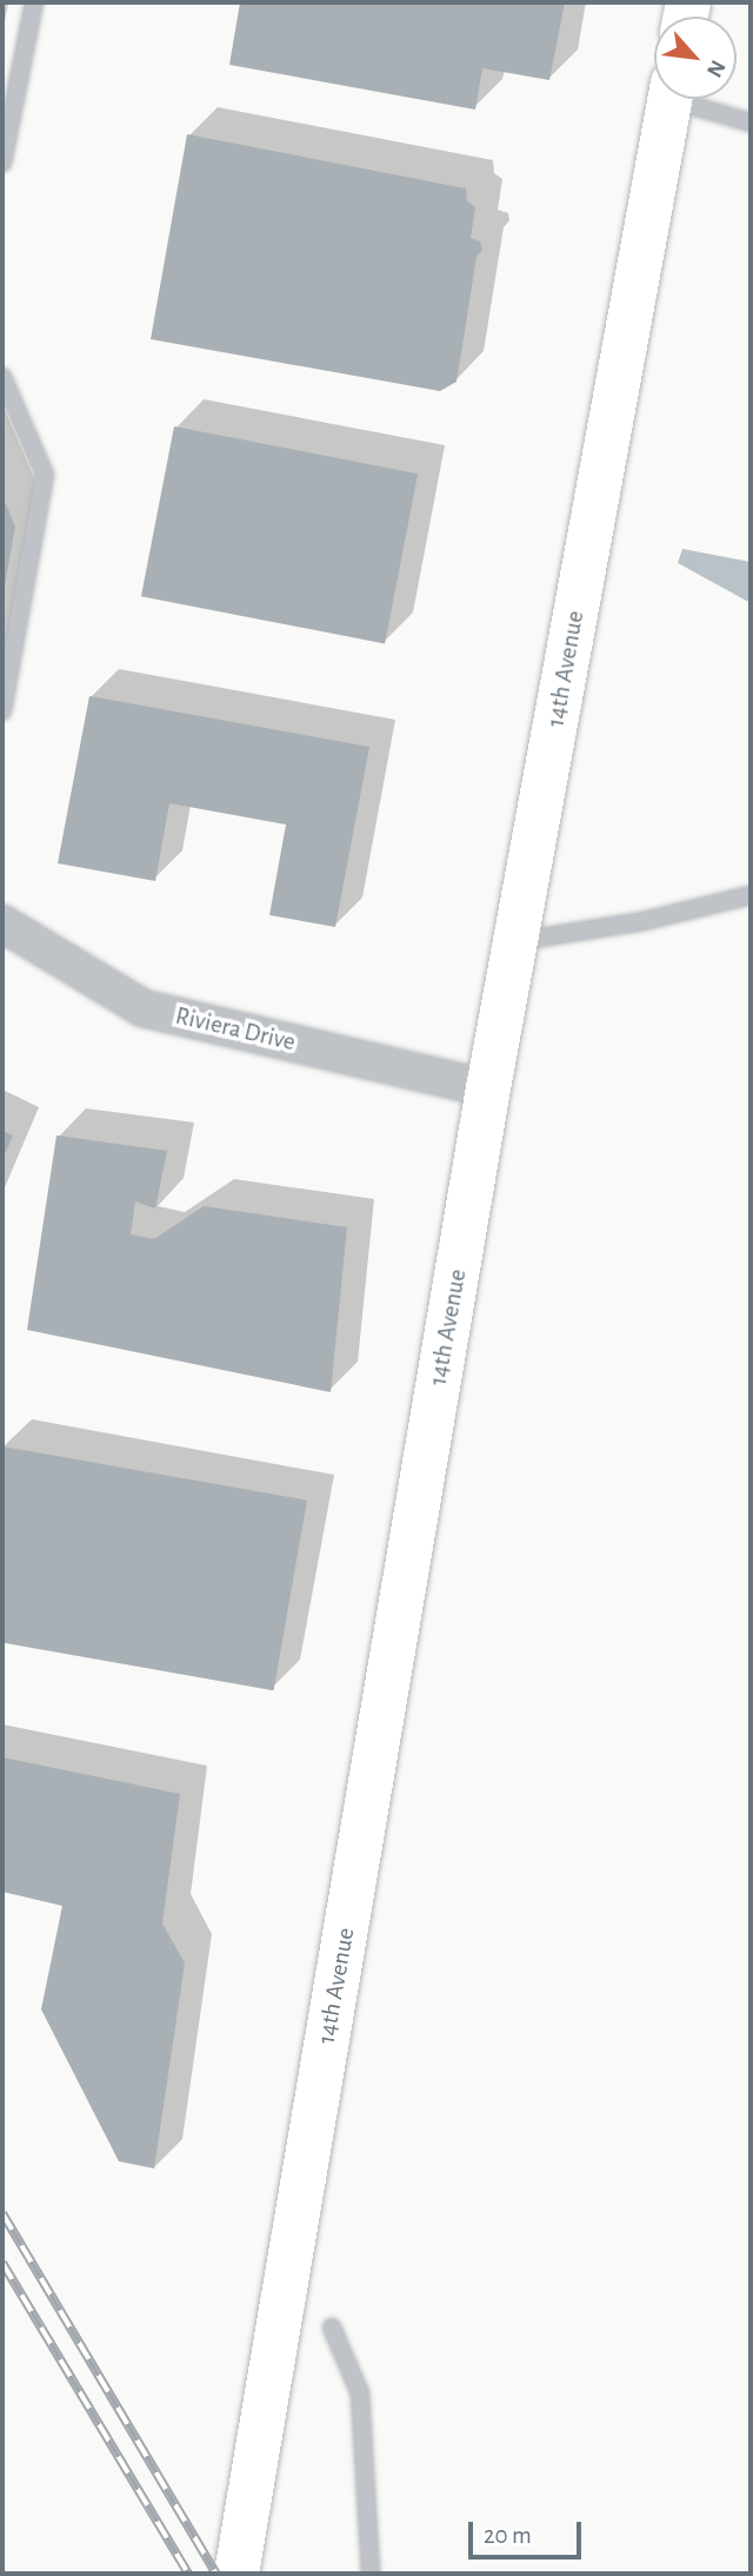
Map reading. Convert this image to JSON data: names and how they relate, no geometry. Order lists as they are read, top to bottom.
{
  "streets": {
    "main road": ["14th Avenue"],
    "street": ["Riviera Drive"]
  },
  "crossings": [
    ["14th Avenue", "Riviera Drive"]
  ],
  "scale_bar": "20 m",
  "north": "bottom right"
}
